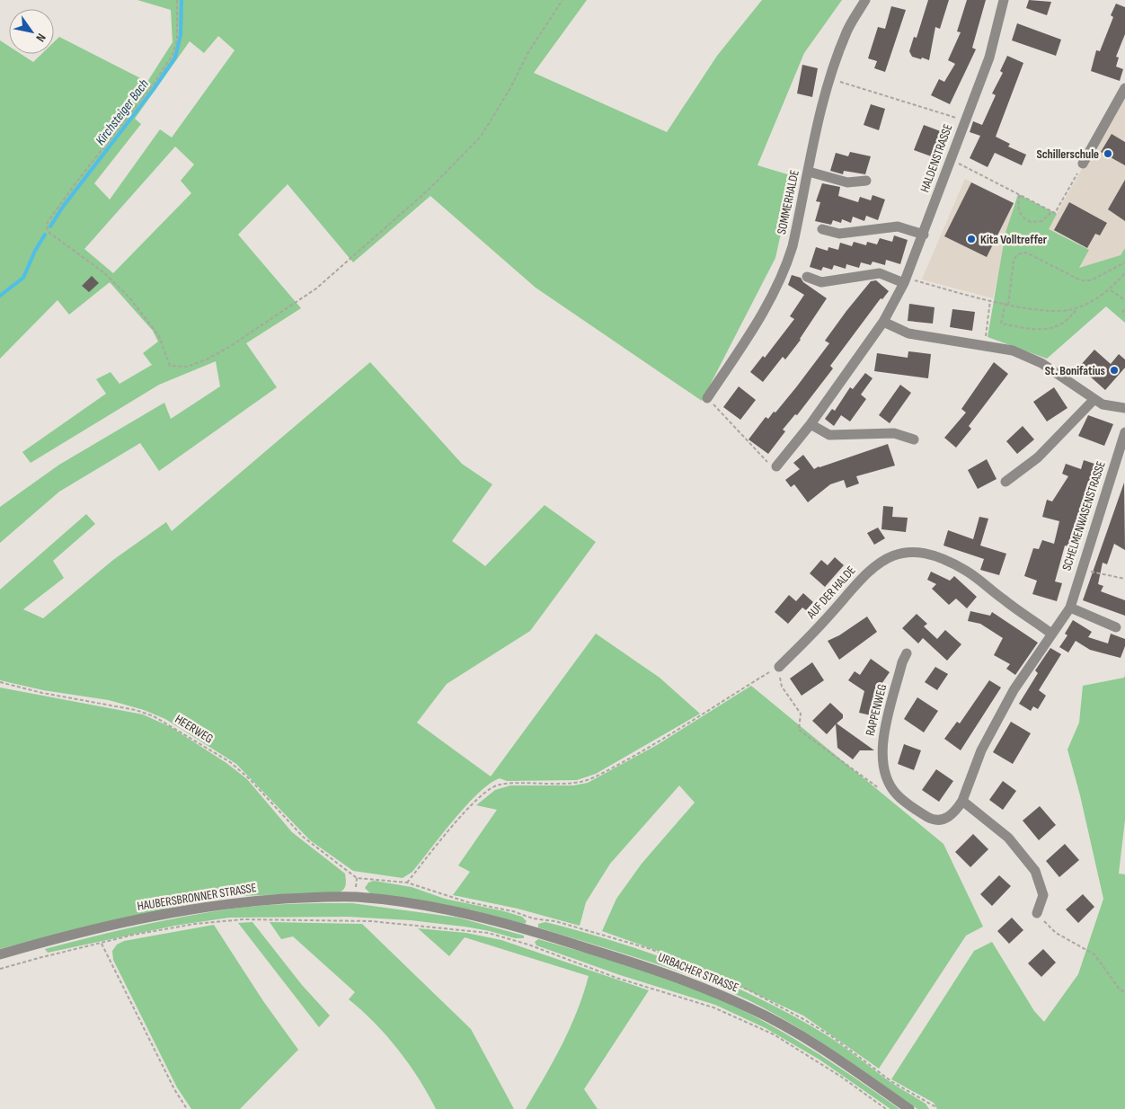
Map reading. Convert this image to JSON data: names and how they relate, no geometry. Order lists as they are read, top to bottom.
{
  "streets": {
    "street": [
      "HALDENSTRASSE",
      "SOMMERHALDE",
      "SCHELMENWASENSTRASSE",
      "AUF DER HALDE",
      "RAPPENWEG",
      "HAUBERSBRONNER STRASSE",
      "URBACHER STRASSE"
    ],
    "path": ["HEERWEG"]
  },
  "crossings": [
    ["SCHELMENWASENSTRASSE", "AUF DER HALDE"],
    ["SCHELMENWASENSTRASSE", "RAPPENWEG"],
    ["HAUBERSBRONNER STRASSE", "URBACHER STRASSE"]
  ],
  "water": ["Kirchsteiger Bach"],
  "places": ["Schillerschule", "Kita Volltreffer", "St. Bonifatius"],
  "north": "bottom right"
}
